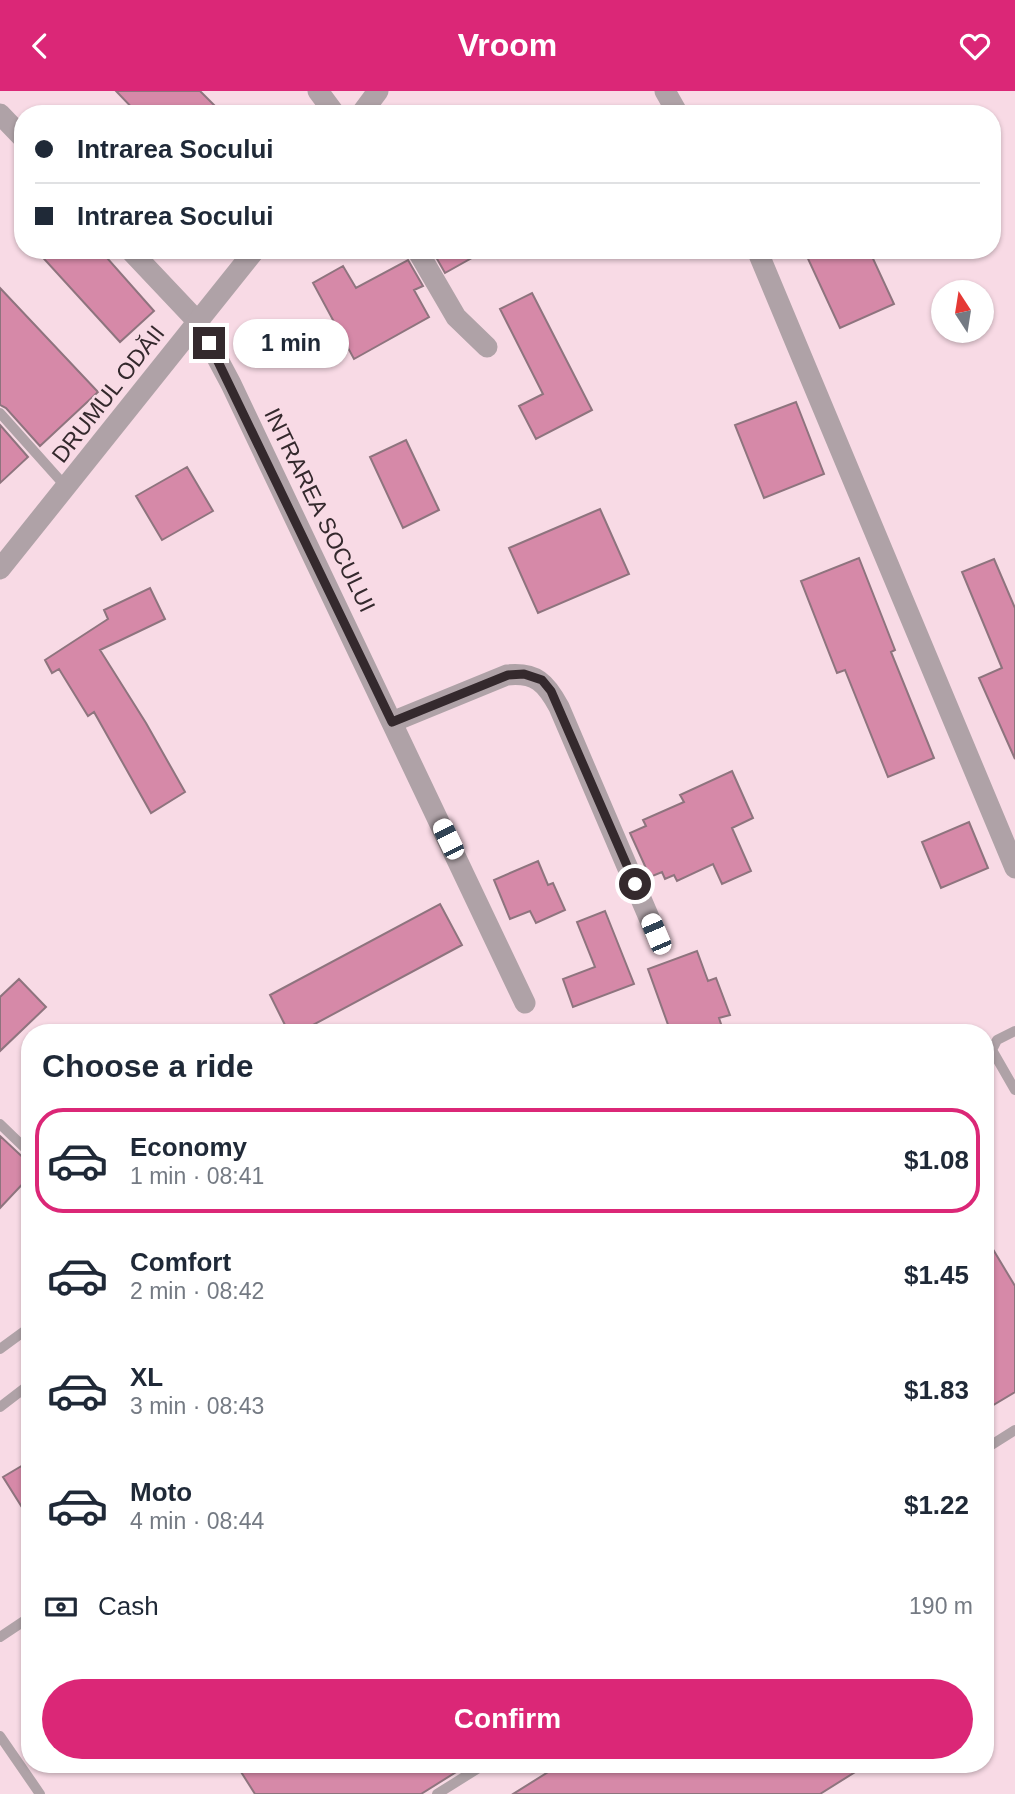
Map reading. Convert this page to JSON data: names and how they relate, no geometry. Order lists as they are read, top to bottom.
{
  "streets": {
    "street": ["DRUMUL ODĂII", "INTRAREA SOCULUI"]
  },
  "crossings": [
    ["DRUMUL ODĂII", "INTRAREA SOCULUI"]
  ],
  "north": "top",
  "page": {
    "header": "Vroom",
    "banner": ["Intrarea Socului", "Intrarea Socului"],
    "bubble": "1 min",
    "heading": "Choose a ride",
    "list": [
      {
        "name": "Economy",
        "note": "1 min · 08:41",
        "value": "$1.08"
      },
      {
        "name": "Comfort",
        "note": "2 min · 08:42",
        "value": "$1.45"
      },
      {
        "name": "XL",
        "note": "3 min · 08:43",
        "value": "$1.83"
      },
      {
        "name": "Moto",
        "note": "4 min · 08:44",
        "value": "$1.22"
      }
    ],
    "pay": ["Cash", "190 m"],
    "buttons": "Confirm"
  }
}
